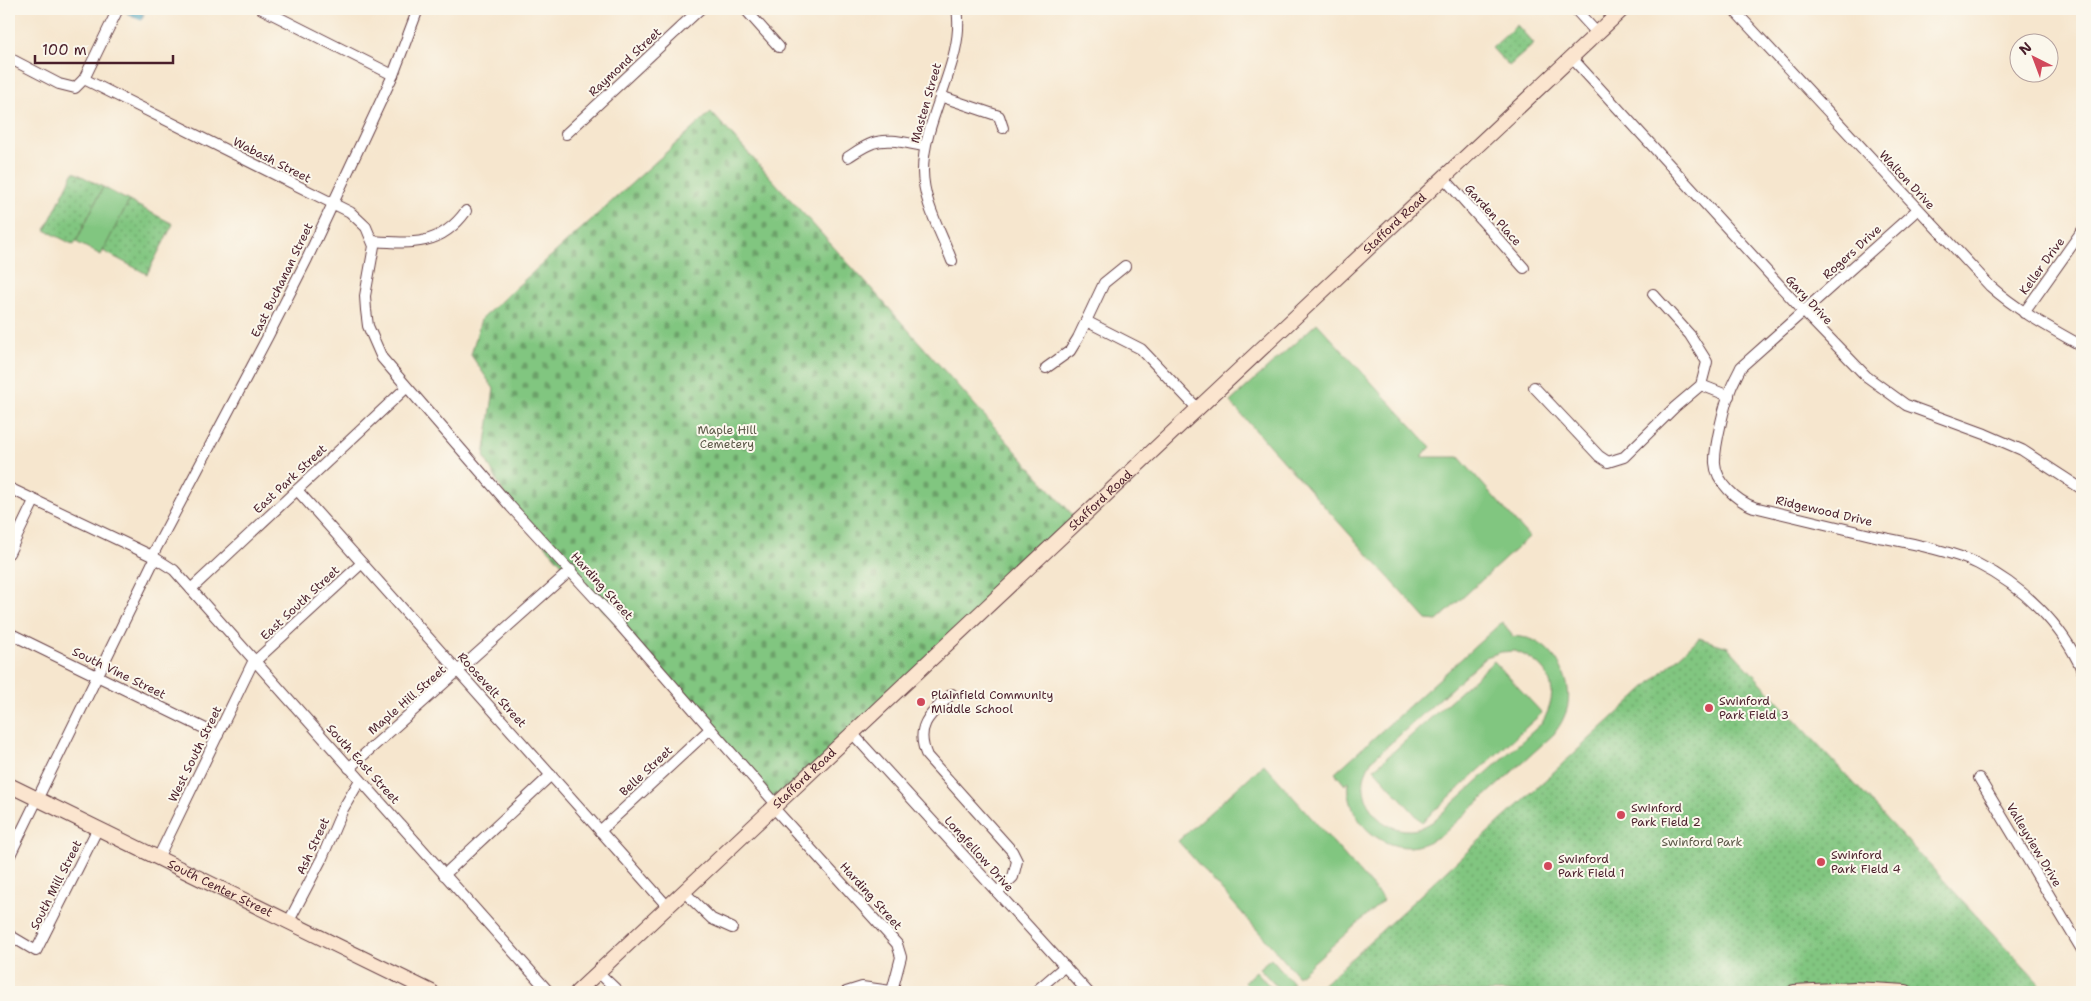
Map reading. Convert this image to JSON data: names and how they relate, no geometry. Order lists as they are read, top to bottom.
{
  "streets": {
    "street": [
      "Raymond Street",
      "Masten Street",
      "Wabash Street",
      "Walton Drive",
      "Garden Place",
      "Stafford Road",
      "Rogers Drive",
      "Keller Drive",
      "East Buchanan Street",
      "Gary Drive",
      "East Park Street",
      "Ridgewood Drive",
      "Harding Street",
      "East South Street",
      "South Vine Street",
      "Roosevelt Street",
      "Maple Hill Street",
      "West South Street",
      "South East Street",
      "Belle Street",
      "Valleyview Drive",
      "Ash Street",
      "Longfellow Drive",
      "South Mill Street",
      "South Center Street"
    ]
  },
  "crossings": [
    ["Wabash Street", "East Buchanan Street"],
    ["Walton Drive", "Rogers Drive"],
    ["Walton Drive", "Keller Drive"],
    ["Garden Place", "Stafford Road"],
    ["Stafford Road", "Gary Drive"],
    ["Stafford Road", "Harding Street"],
    ["Stafford Road", "Roosevelt Street"],
    ["Stafford Road", "Longfellow Drive"],
    ["Rogers Drive", "Gary Drive"],
    ["Rogers Drive", "Ridgewood Drive"],
    ["East Buchanan Street", "South Vine Street"],
    ["East Buchanan Street", "South East Street"],
    ["East Buchanan Street", "South Center Street"],
    ["Gary Drive", "Ridgewood Drive"],
    ["East Park Street", "Harding Street"],
    ["East Park Street", "Roosevelt Street"],
    ["East Park Street", "South East Street"],
    ["Harding Street", "Maple Hill Street"],
    ["Harding Street", "Belle Street"],
    ["East South Street", "Roosevelt Street"],
    ["East South Street", "West South Street"],
    ["East South Street", "South East Street"],
    ["South Vine Street", "West South Street"],
    ["Roosevelt Street", "Maple Hill Street"],
    ["Roosevelt Street", "Belle Street"],
    ["Maple Hill Street", "South East Street"],
    ["West South Street", "South East Street"],
    ["West South Street", "South Center Street"],
    ["South East Street", "Ash Street"],
    ["Ash Street", "South Center Street"],
    ["South Mill Street", "South Center Street"]
  ],
  "parks": ["Maple Hill Cemetery", "Swinford Park"],
  "places": [
    "Plainfield Community Middle School",
    "Swinford Park Field 3",
    "Swinford Park Field 2",
    "Swinford Park Field 4",
    "Swinford Park Field 1"
  ],
  "scale_bar": "100 m",
  "north": "top left"
}
